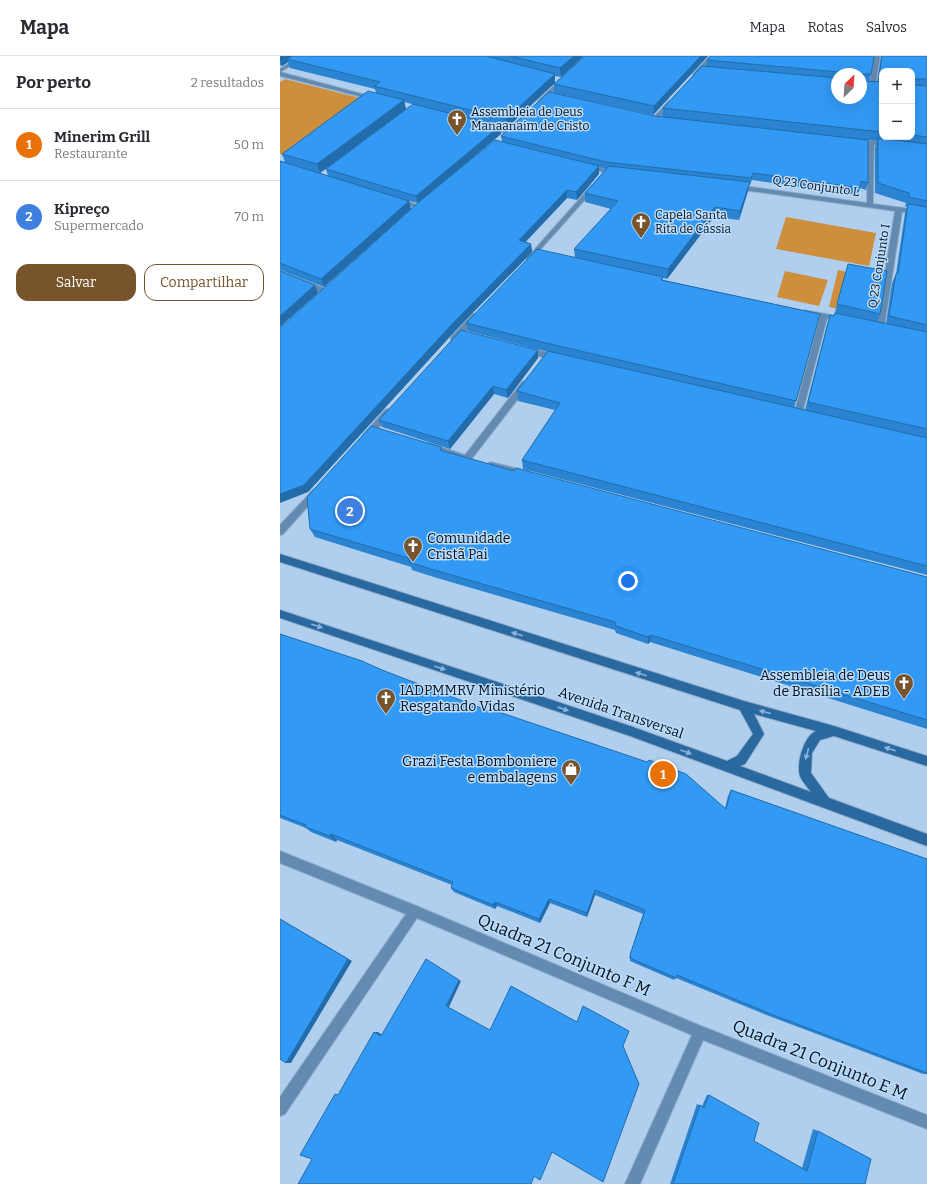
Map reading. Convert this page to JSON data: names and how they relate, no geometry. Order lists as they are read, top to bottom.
{
  "streets": {
    "street": [
      "Q 23 Conjunto L",
      "Q 23 Conjunto I",
      "Avenida Transversal",
      "Quadra 21 Conjunto F M",
      "Quadra 21 Conjunto E M"
    ]
  },
  "crossings": [
    ["Q 23 Conjunto L", "Q 23 Conjunto I"],
    ["Quadra 21 Conjunto F M", "Quadra 21 Conjunto E M"]
  ],
  "places": {
    "church": [
      "Assembleia de Deus Manaanaim de Cristo",
      "Capela Santa Rita de Cássia",
      "Comunidade Cristã Pai",
      "Assembleia de Deus de Brasília - ADEB",
      "IADPMMRV Ministério Resgatando Vidas"
    ],
    "shop": ["Grazi Festa Bomboniere e embalagens"]
  },
  "north": "top right",
  "page": {
    "header": "Mapa",
    "nav": ["Mapa", "Rotas", "Salvos"],
    "heading": ["Por perto", "2 resultados"],
    "map_buttons": ["+", "−"],
    "list": [
      {
        "mark": "1",
        "name": "Minerim Grill",
        "note": "Restaurante",
        "value": "50 m"
      },
      {
        "mark": "2",
        "name": "Kipreço",
        "note": "Supermercado",
        "value": "70 m"
      }
    ],
    "buttons": ["Salvar", "Compartilhar"],
    "pins": ["2", "1"]
  }
}
